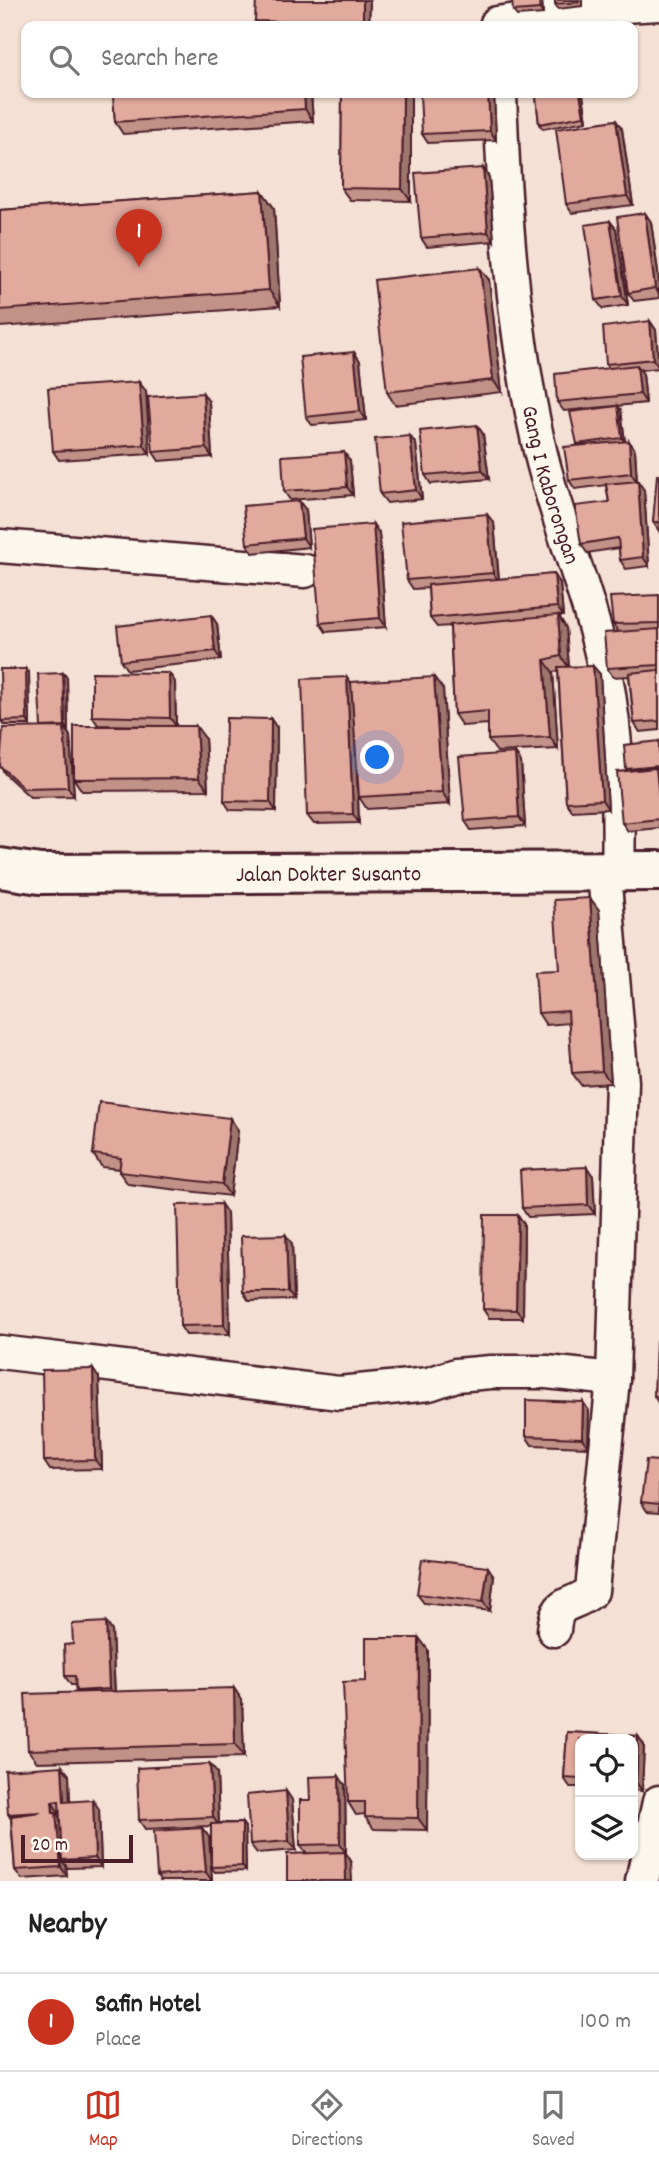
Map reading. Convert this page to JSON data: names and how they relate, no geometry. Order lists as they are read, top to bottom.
{
  "streets": {
    "main road": ["Jalan Dokter Susanto"],
    "street": ["Gang I Kaborongan"]
  },
  "crossings": [
    ["Gang I Kaborongan", "Jalan Dokter Susanto"]
  ],
  "scale_bar": "20 m",
  "page": {
    "search": "Search here",
    "pins": "1",
    "scale": "20 m",
    "heading": "Nearby",
    "list": [
      {
        "mark": "1",
        "name": "Safin Hotel",
        "note": "Place",
        "value": "100 m"
      }
    ],
    "nav": ["Map", "Directions", "Saved"]
  }
}
